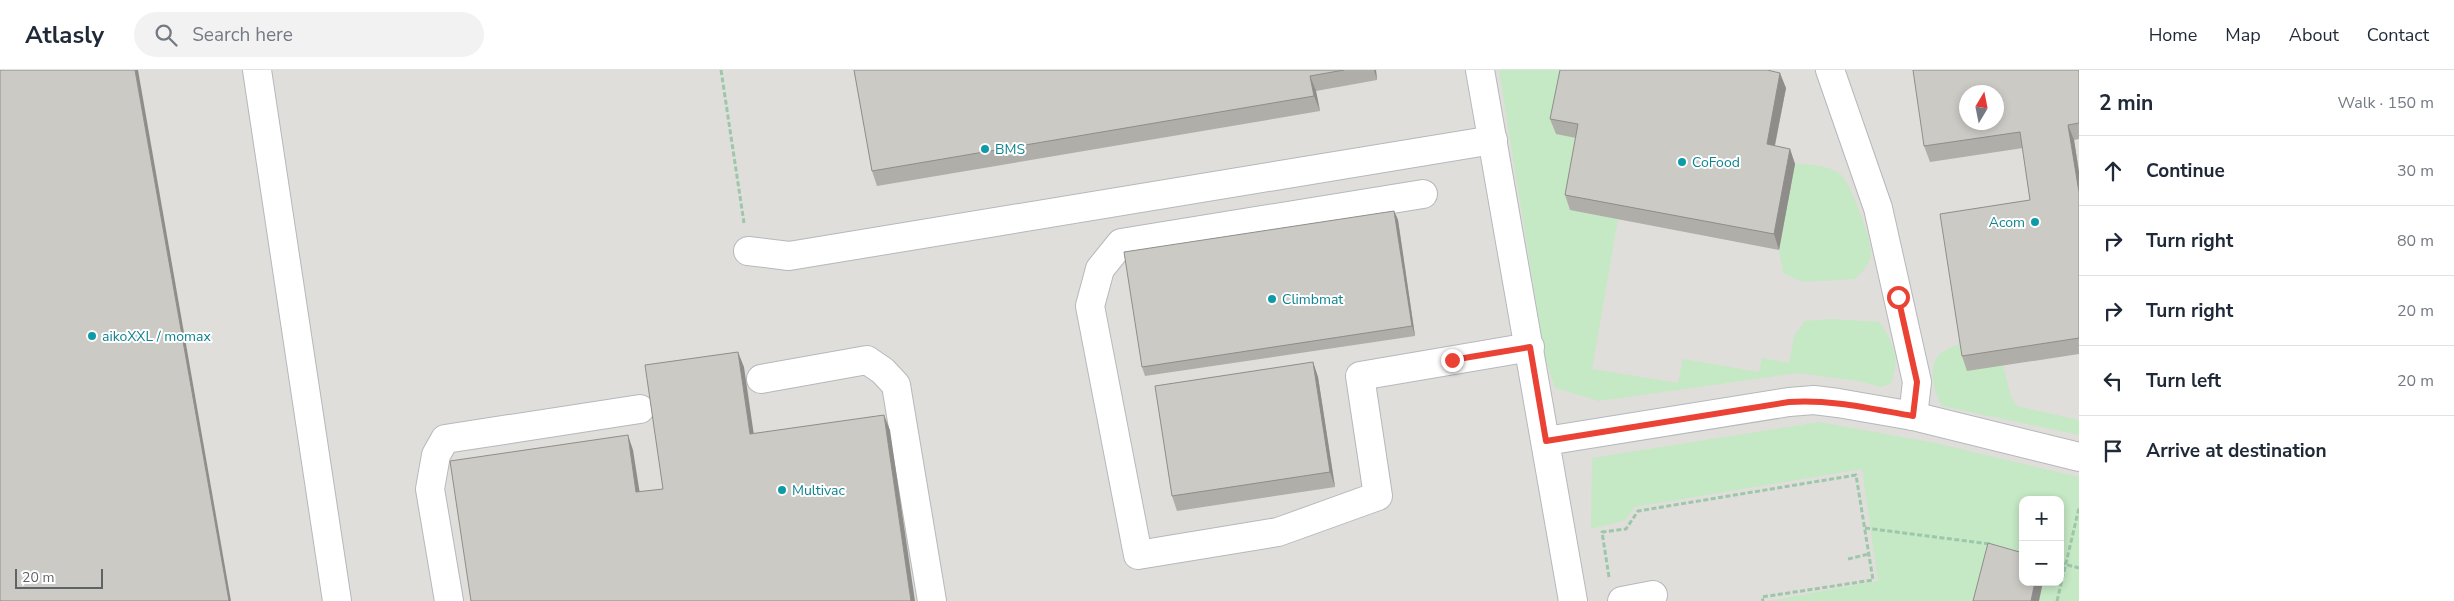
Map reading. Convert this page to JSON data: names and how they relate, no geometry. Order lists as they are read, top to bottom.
{
  "places": [
    "BMS",
    "CoFood",
    "Acom",
    "Climbmat",
    "aikoXXL / momax",
    "Multivac"
  ],
  "scale_bar": "20 m",
  "north": "top",
  "page": {
    "header": "Atlasly",
    "search": "Search here",
    "nav": [
      "Home",
      "Map",
      "About",
      "Contact"
    ],
    "heading": ["2 min", "Walk · 150 m"],
    "list": [
      ["Continue", "30 m"],
      ["Turn right", "80 m"],
      ["Turn right", "20 m"],
      ["Turn left", "20 m"],
      "Arrive at destination"
    ],
    "map_buttons": ["+", "−"],
    "scale": "20 m"
  }
}
